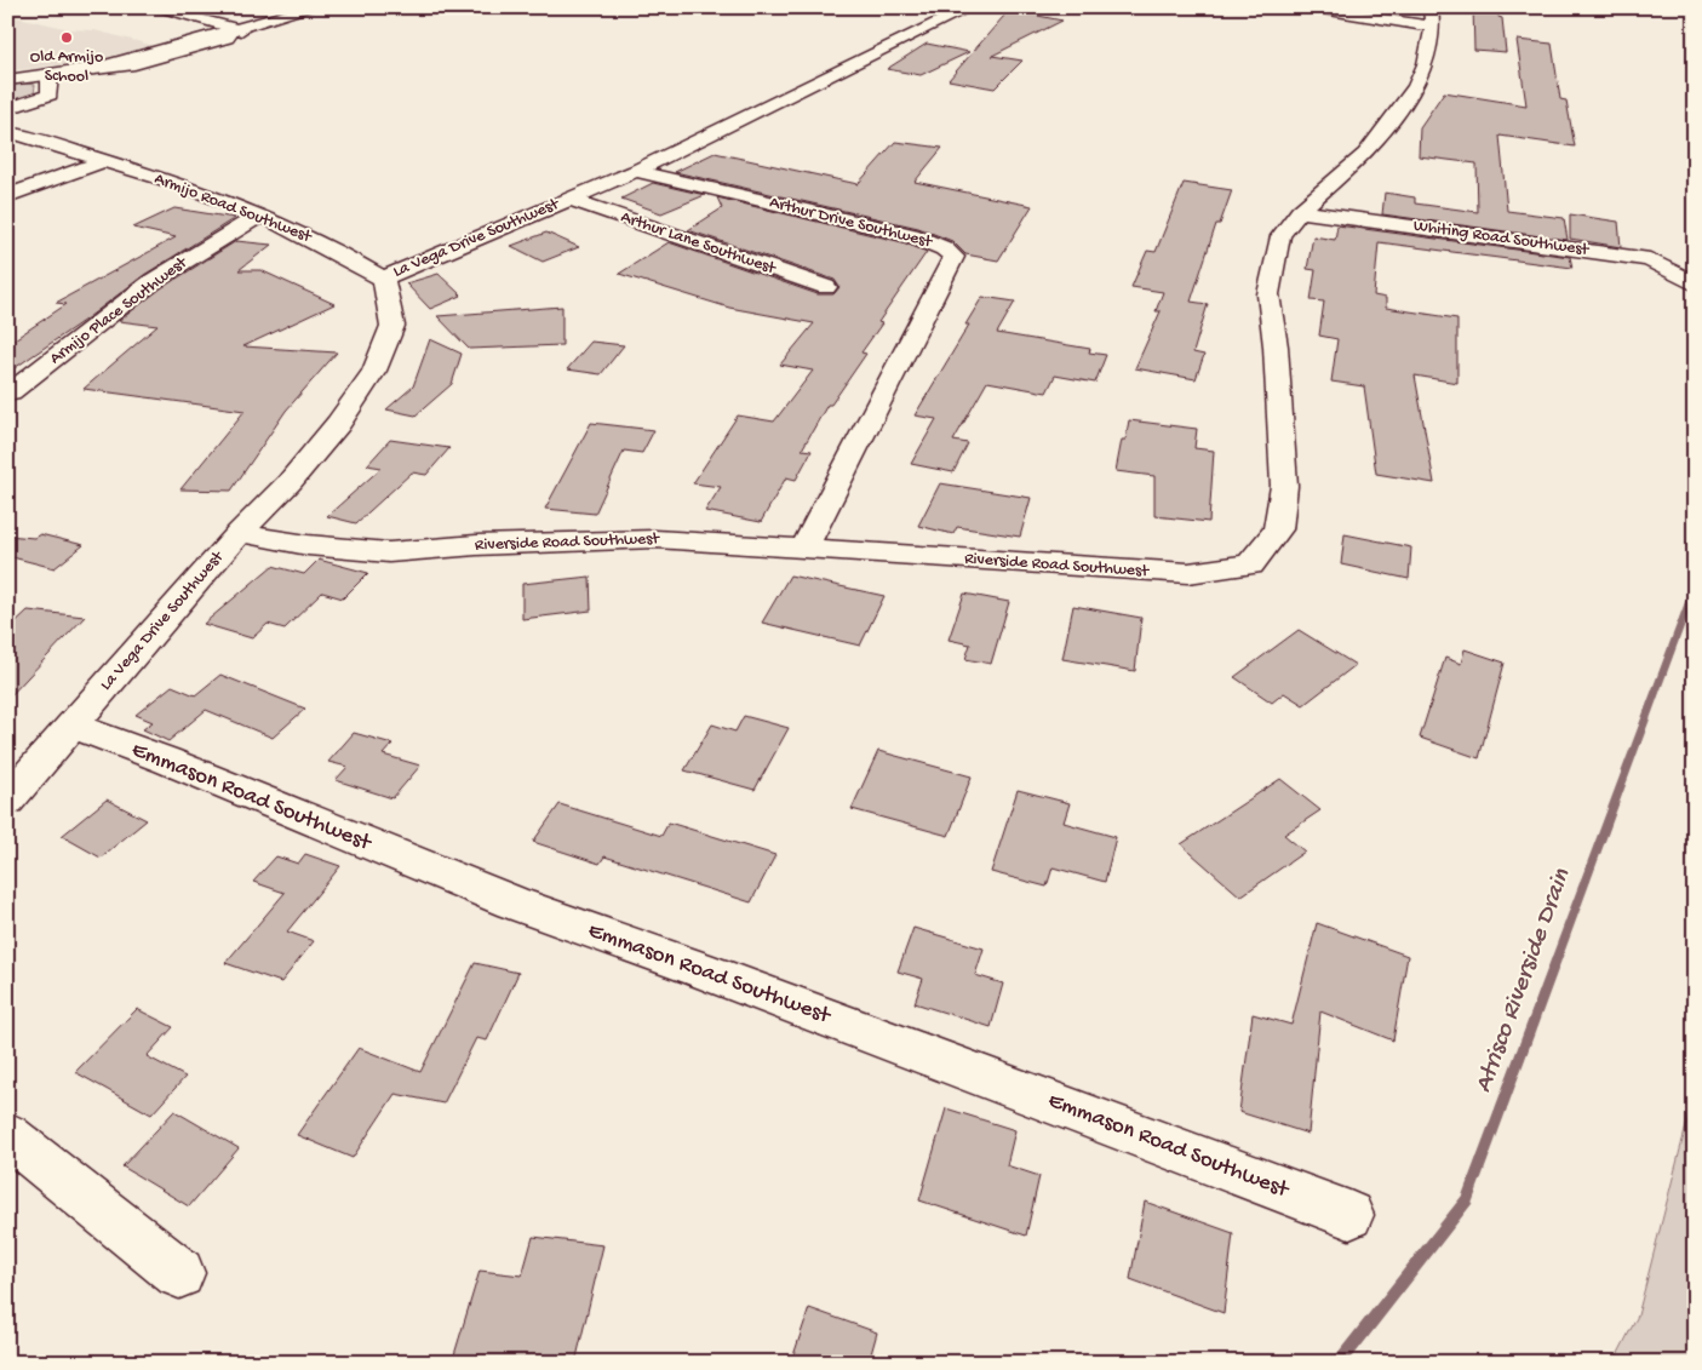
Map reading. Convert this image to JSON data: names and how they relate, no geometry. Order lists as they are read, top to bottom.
{
  "streets": {
    "street": [
      "Armijo Road Southwest",
      "Arthur Drive Southwest",
      "La Vega Drive Southwest",
      "Whiting Road Southwest",
      "Arthur Lane Southwest",
      "Armijo Place Southwest",
      "Riverside Road Southwest",
      "Emmason Road Southwest"
    ]
  },
  "crossings": [
    ["Armijo Road Southwest", "La Vega Drive Southwest"],
    ["Armijo Road Southwest", "Armijo Place Southwest"],
    ["Arthur Drive Southwest", "La Vega Drive Southwest"],
    ["Arthur Drive Southwest", "Riverside Road Southwest"],
    ["La Vega Drive Southwest", "Arthur Lane Southwest"],
    ["La Vega Drive Southwest", "Riverside Road Southwest"],
    ["La Vega Drive Southwest", "Emmason Road Southwest"],
    ["Whiting Road Southwest", "Riverside Road Southwest"]
  ],
  "water": ["Atrisco Riverside Drain"],
  "places": ["Old Armijo School"]
}
